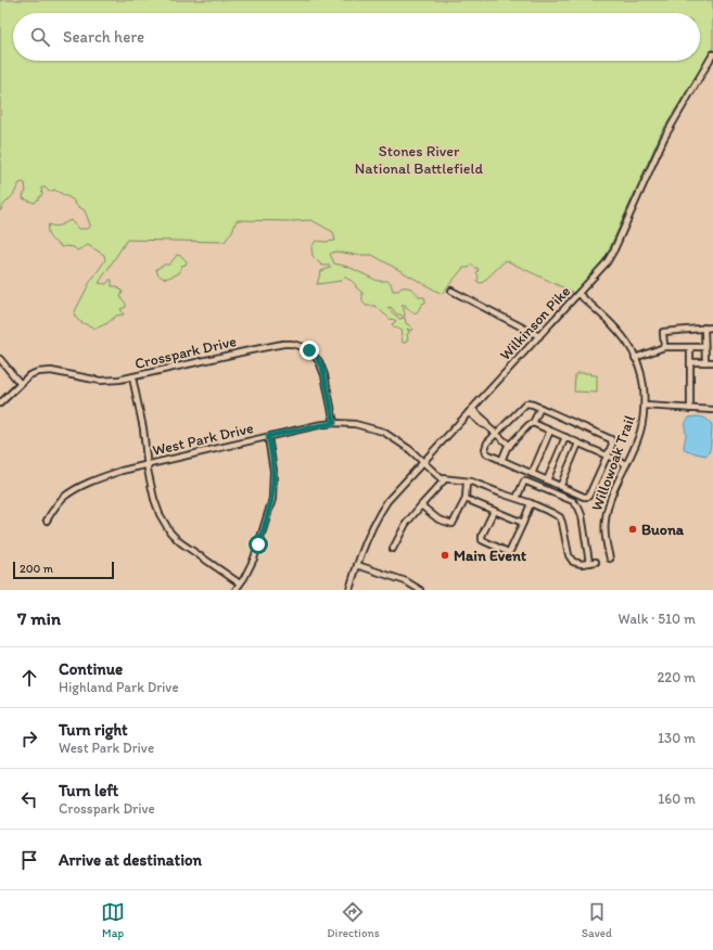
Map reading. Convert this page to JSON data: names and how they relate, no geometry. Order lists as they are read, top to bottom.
{
  "streets": {
    "street": [
      "Wilkinson Pike",
      "Crosspark Drive",
      "West Park Drive",
      "Willowoak Trail"
    ]
  },
  "crossings": [
    ["Wilkinson Pike", "West Park Drive"],
    ["Wilkinson Pike", "Willowoak Trail"],
    ["Crosspark Drive", "West Park Drive"]
  ],
  "parks": ["Stones River National Battlefield"],
  "places": ["Buona", "Main Event"],
  "scale_bar": "200 m",
  "page": {
    "search": "Search here",
    "scale": "200 m",
    "heading": ["7 min", "Walk · 510 m"],
    "list": [
      ["Continue", "Highland Park Drive", "220 m"],
      ["Turn right", "West Park Drive", "130 m"],
      ["Turn left", "Crosspark Drive", "160 m"],
      "Arrive at destination"
    ],
    "nav": ["Map", "Directions", "Saved"]
  }
}
